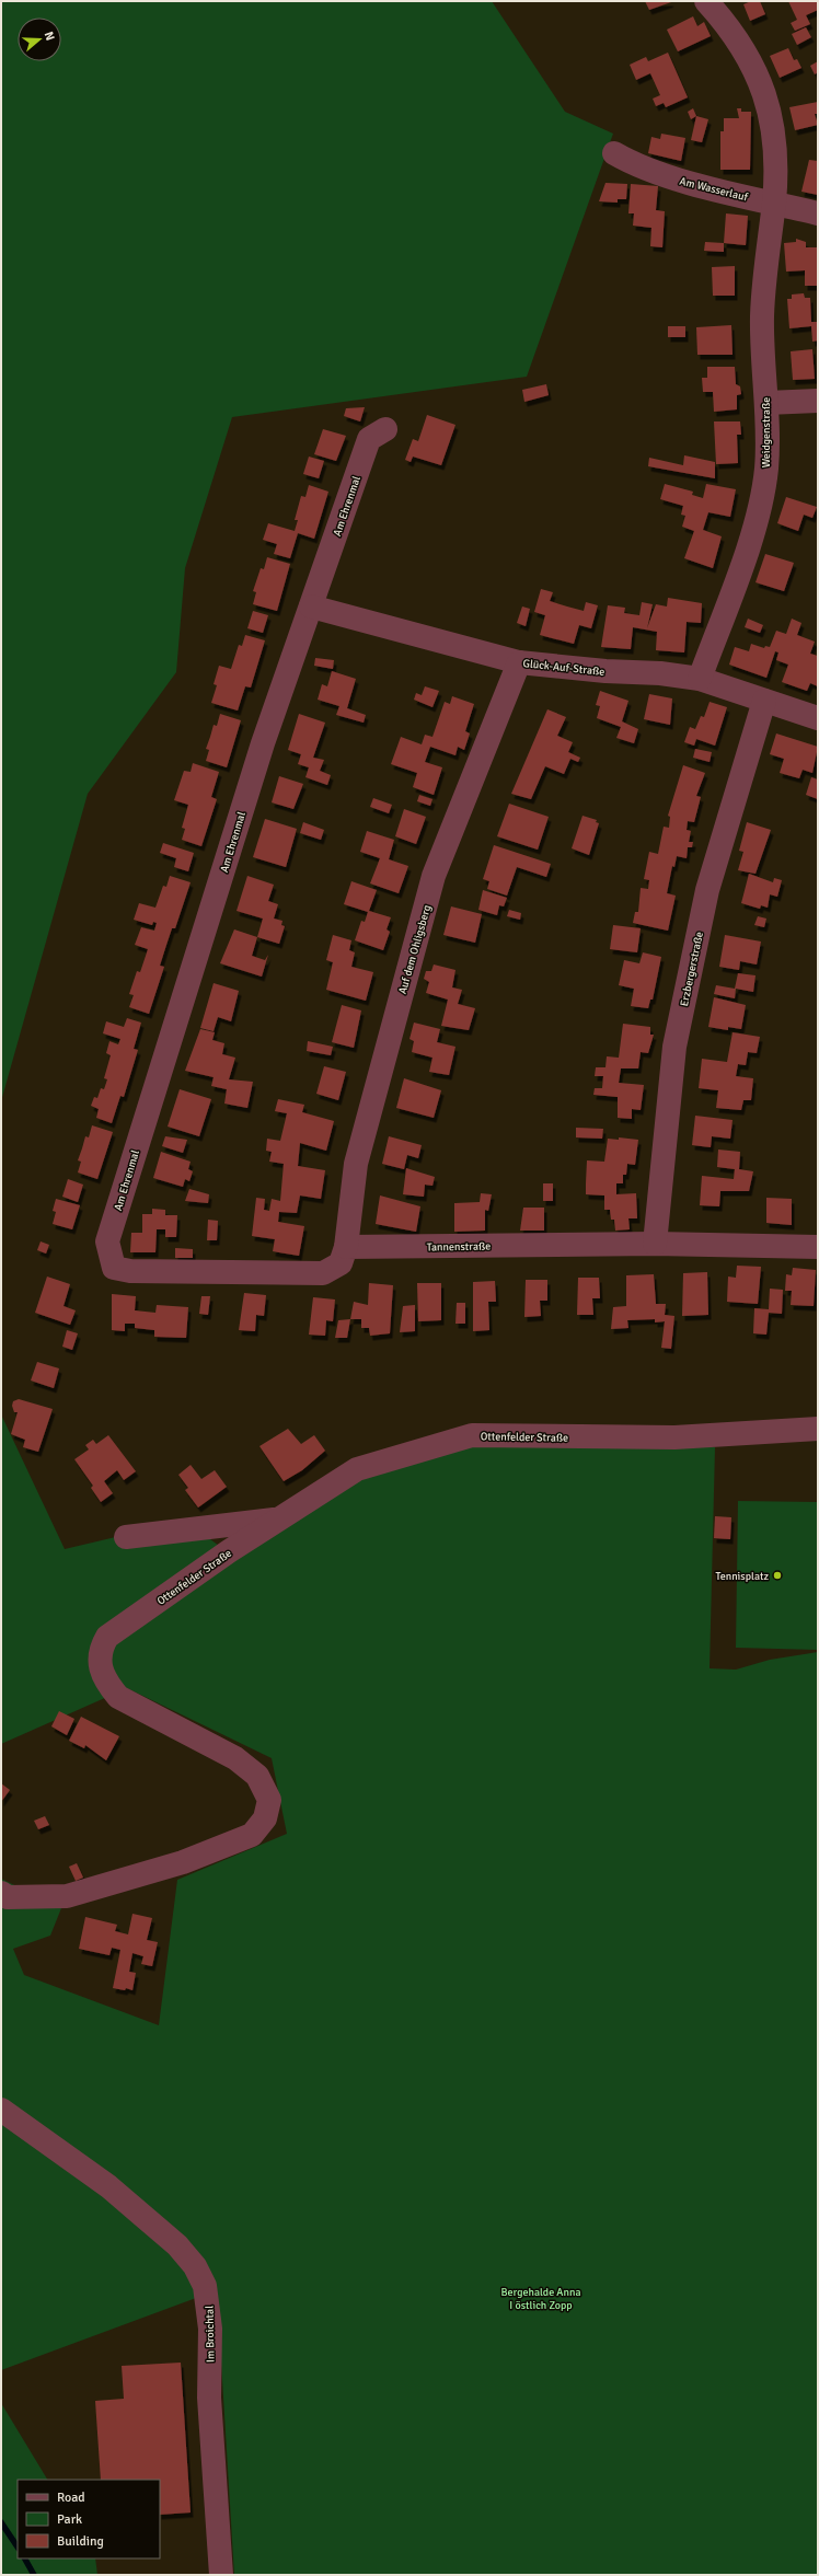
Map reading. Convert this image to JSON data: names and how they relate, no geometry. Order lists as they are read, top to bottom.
{
  "streets": {
    "street": [
      "Am Wasserlauf",
      "Weidgenstraße",
      "Am Ehrenmal",
      "Glück-Auf-Straße",
      "Auf dem Ohligsberg",
      "Erzbergerstraße",
      "Tannenstraße",
      "Ottenfelder Straße",
      "Im Broichtal"
    ]
  },
  "crossings": [
    ["Am Wasserlauf", "Weidgenstraße"],
    ["Weidgenstraße", "Glück-Auf-Straße"],
    ["Am Ehrenmal", "Glück-Auf-Straße"],
    ["Am Ehrenmal", "Auf dem Ohligsberg"],
    ["Am Ehrenmal", "Tannenstraße"],
    ["Glück-Auf-Straße", "Auf dem Ohligsberg"],
    ["Glück-Auf-Straße", "Erzbergerstraße"],
    ["Auf dem Ohligsberg", "Tannenstraße"],
    ["Erzbergerstraße", "Tannenstraße"]
  ],
  "parks": ["Bergehalde Anna I östlich Zopp"],
  "places": ["Tennisplatz"],
  "legend": ["Road", "Park", "Building"],
  "north": "right"
}
